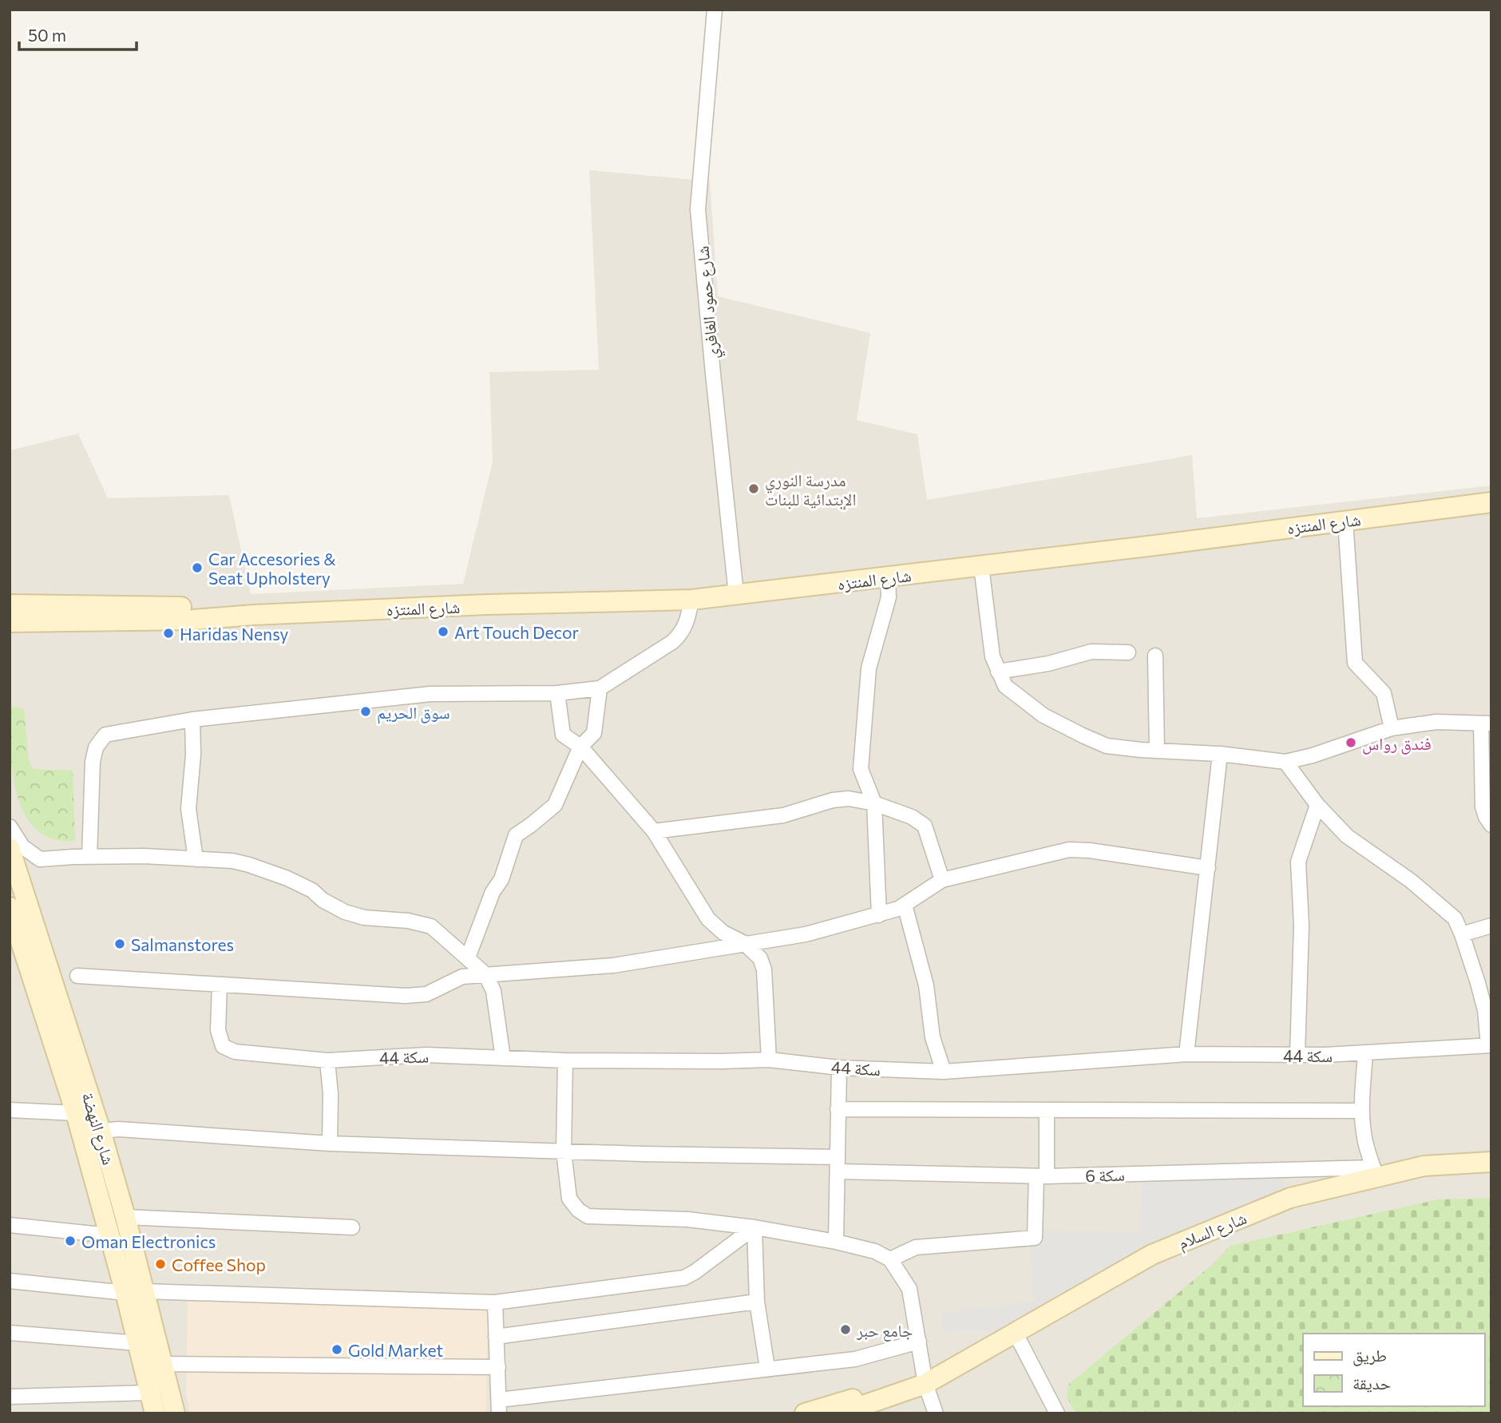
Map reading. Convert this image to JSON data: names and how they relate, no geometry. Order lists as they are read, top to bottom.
{
  "streets": {
    "street": [
      "شارع حمود الغافري",
      "شارع المنتزه",
      "سكة 44",
      "شارع النهضة",
      "سكة 6",
      "شارع السلام"
    ]
  },
  "crossings": [
    ["شارع حمود الغافري", "شارع المنتزه"],
    ["سكة 6", "شارع السلام"]
  ],
  "places": [
    "مدرسة النوري الإبتدائية للبنات",
    "Car Accesories & Seat Upholstery",
    "Art Touch Decor",
    "Haridas Nensy",
    "سوق الحريم",
    "فندق رواس",
    "Salmanstores",
    "Oman Electronics",
    "Coffee Shop",
    "جامع حبر",
    "Gold Market"
  ],
  "legend": ["طريق", "حديقة"],
  "scale_bar": "50 m"
}
